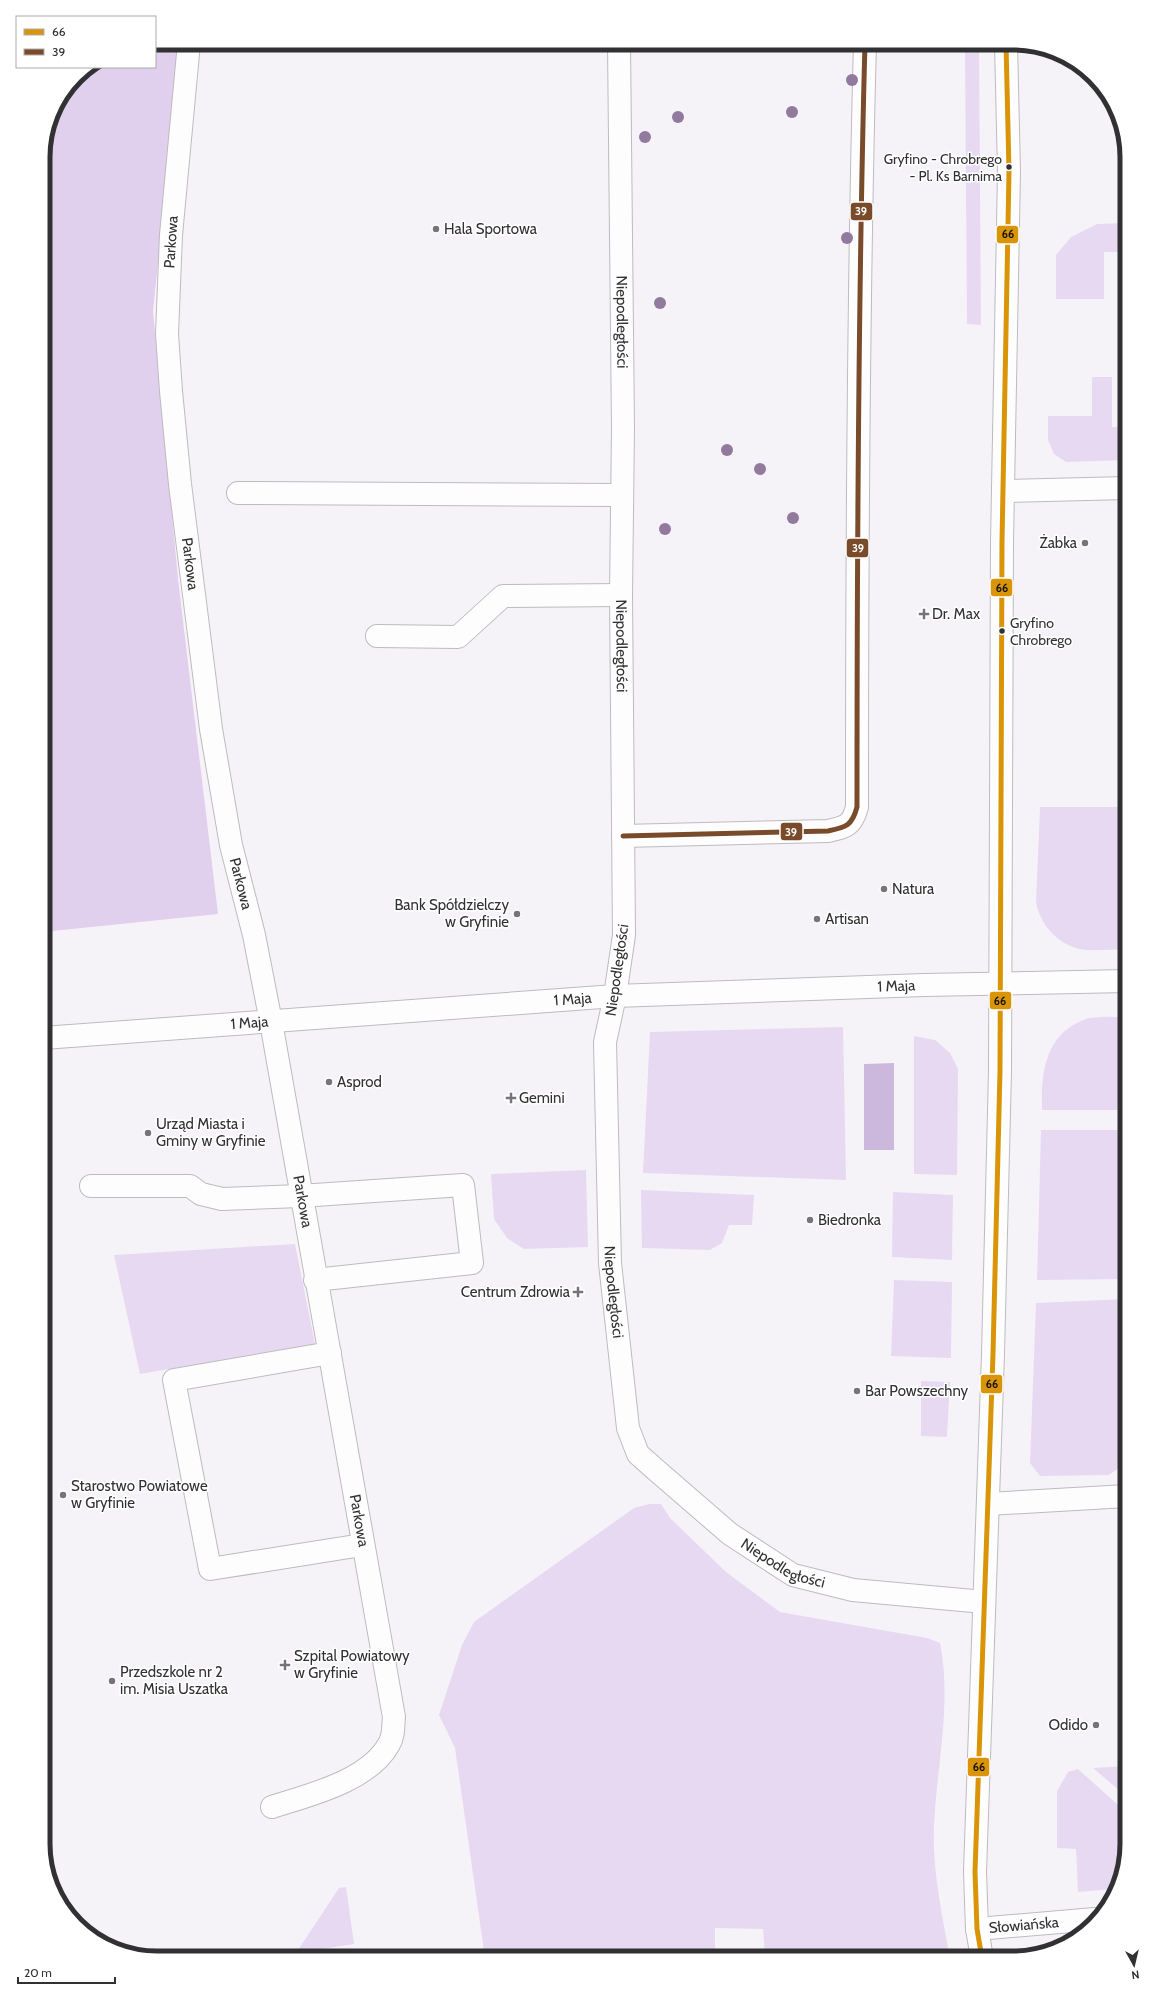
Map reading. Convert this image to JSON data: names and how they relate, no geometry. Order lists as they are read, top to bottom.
{
  "streets": {
    "street": [
      "Parkowa",
      "Niepodległości",
      "1 Maja",
      "Słowiańska"
    ]
  },
  "crossings": [
    ["Parkowa", "1 Maja"],
    ["Niepodległości", "1 Maja"]
  ],
  "places": {
    "other": [
      "Gryfino - Chrobrego - Pl. Ks Barnima",
      "Hala Sportowa",
      "Żabka",
      "Gryfino Chrobrego",
      "Natura",
      "Bank Spółdzielczy w Gryfinie",
      "Artisan",
      "Asprod",
      "Urząd Miasta i Gminy w Gryfinie",
      "Biedronka",
      "Bar Powszechny",
      "Starostwo Powiatowe w Gryfinie",
      "Przedszkole nr 2 im. Misia Uszatka",
      "Odido"
    ],
    "health": [
      "Dr. Max",
      "Gemini",
      "Centrum Zdrowia",
      "Szpital Powiatowy w Gryfinie"
    ]
  },
  "lines": ["transit line 66", "transit line 39"],
  "legend": ["66", "39"],
  "scale_bar": "20 m",
  "north": "bottom"
}
